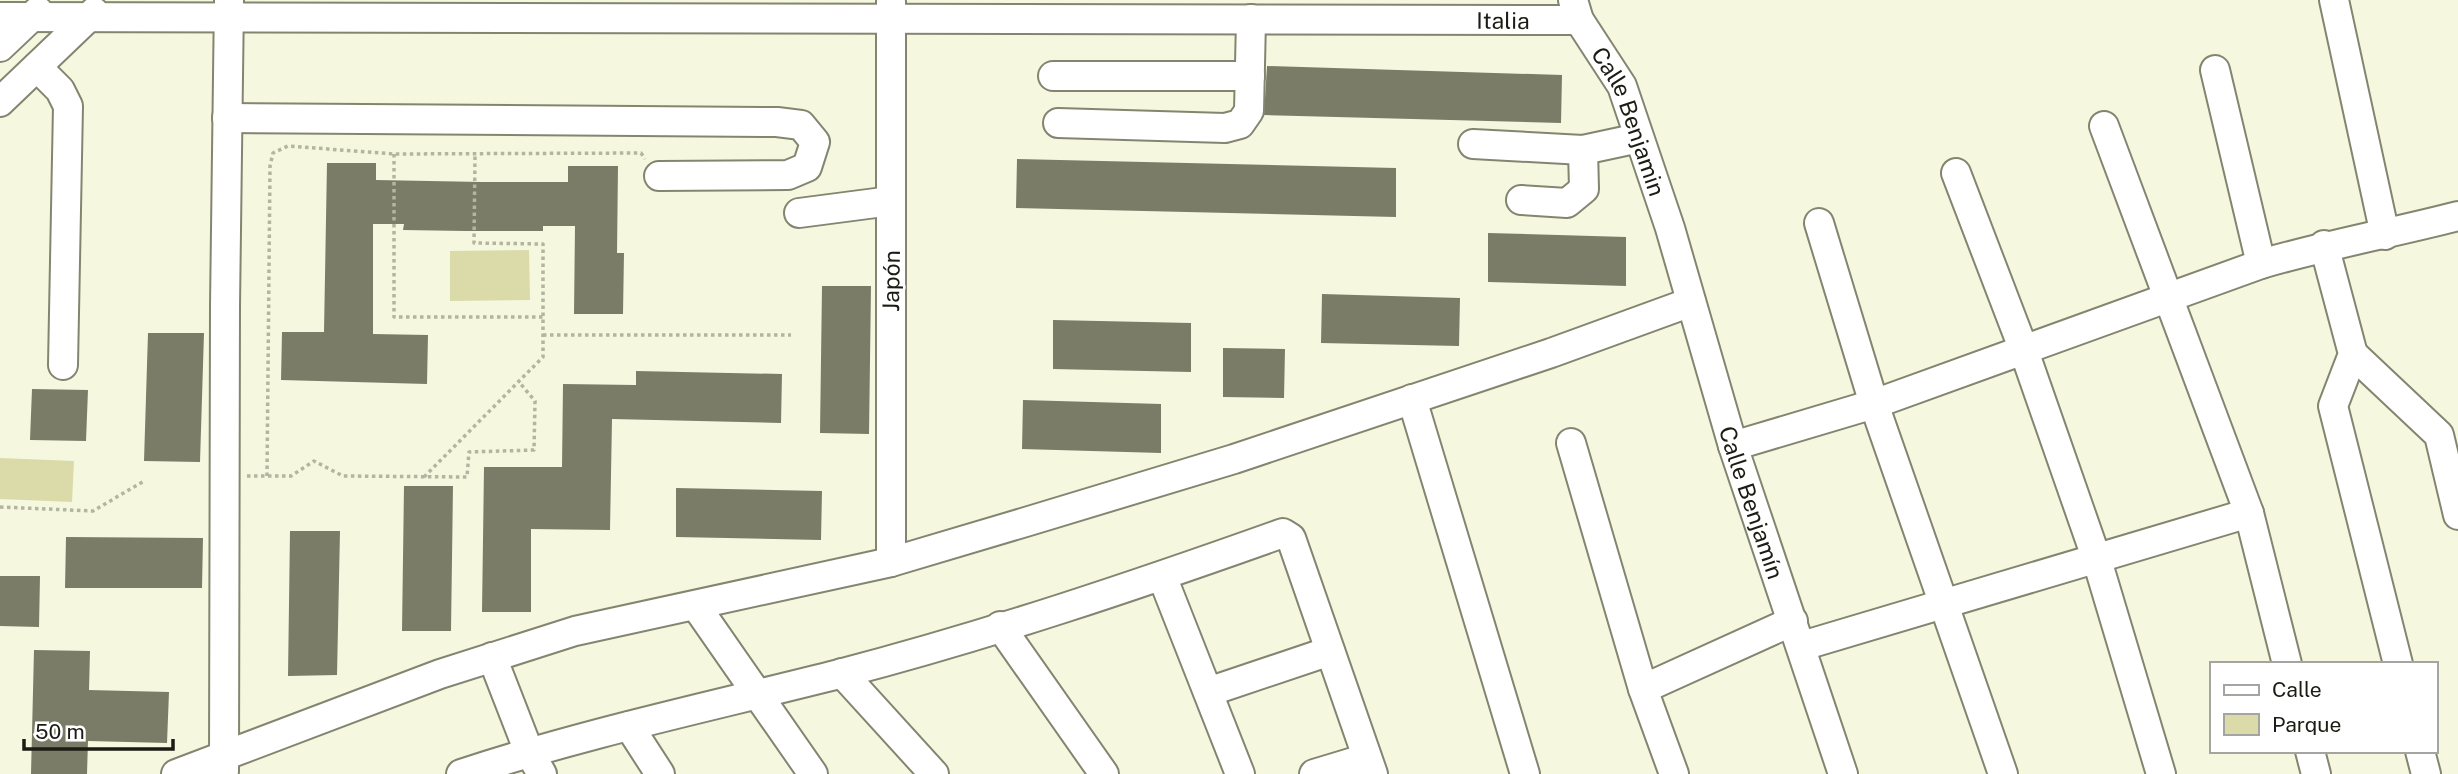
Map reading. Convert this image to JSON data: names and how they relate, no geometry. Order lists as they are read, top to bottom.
{
  "streets": {
    "street": [
      "Italia",
      "Calle Benjamin",
      "Japón",
      "Calle Benjamín"
    ]
  },
  "crossings": [
    ["Italia", "Calle Benjamin"],
    ["Italia", "Japón"],
    ["Calle Benjamin", "Calle Benjamín"]
  ],
  "legend": ["Calle", "Parque"],
  "scale_bar": "50 m"
}
